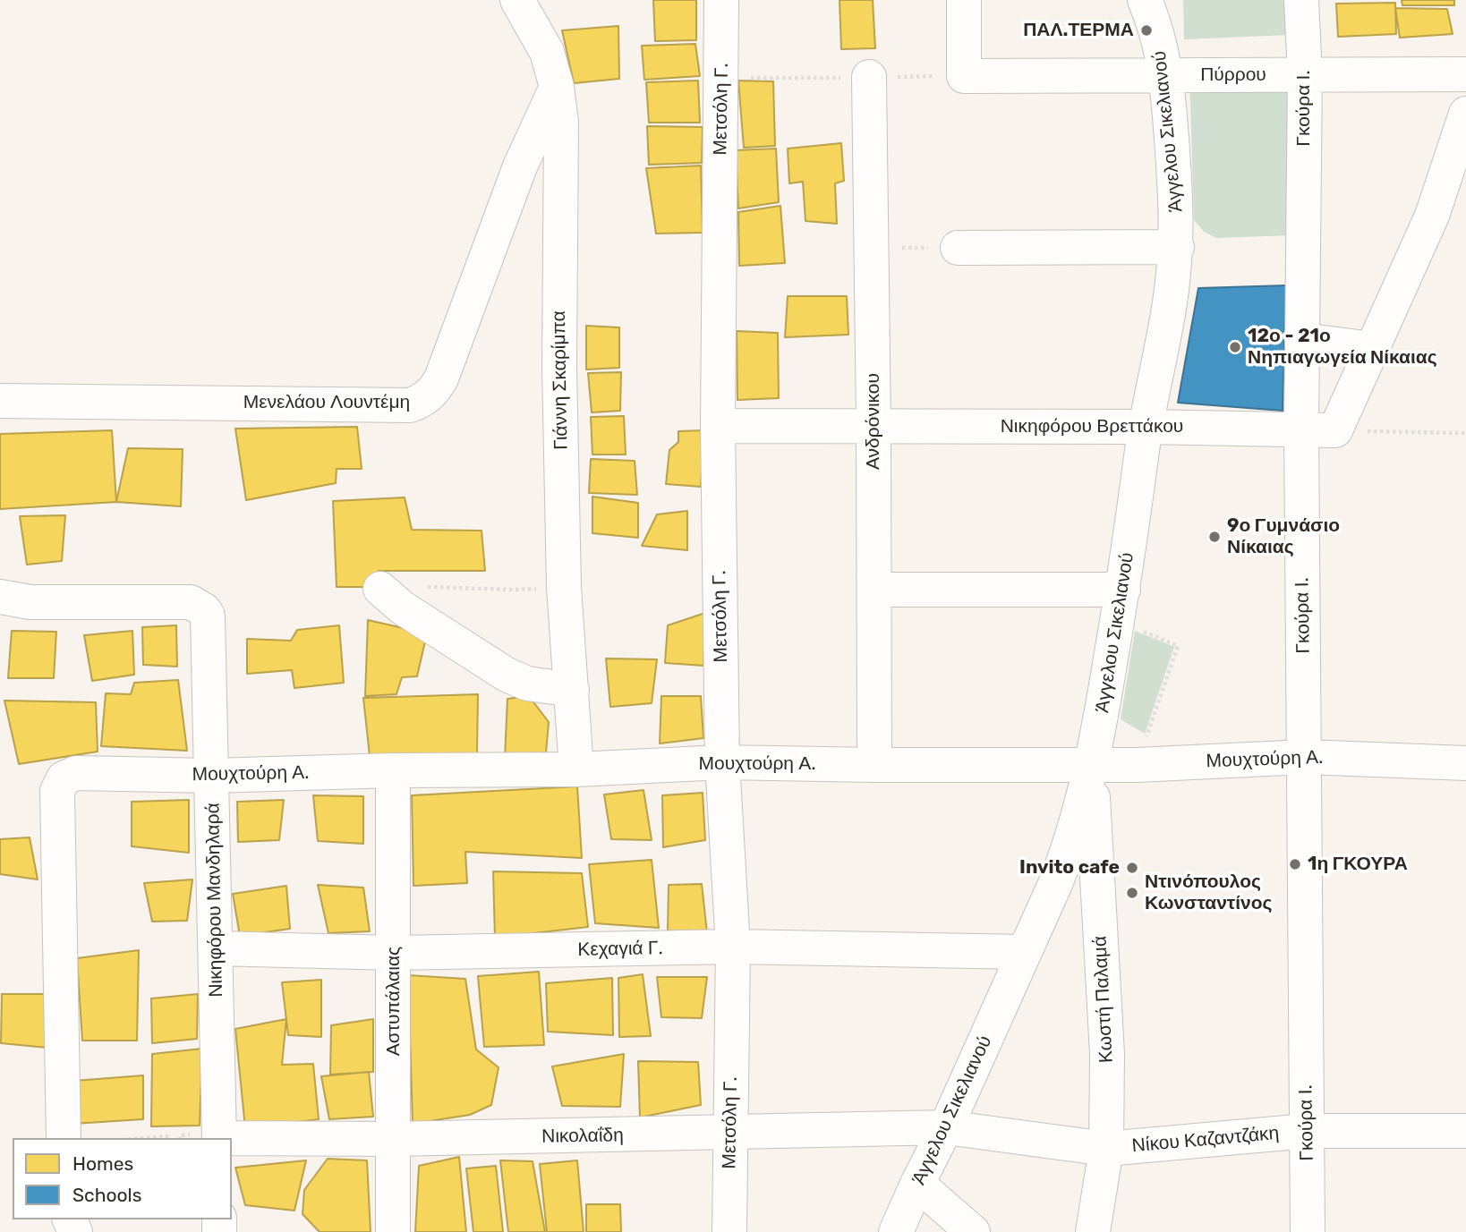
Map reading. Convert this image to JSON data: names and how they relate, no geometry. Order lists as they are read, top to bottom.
{
  "streets": {
    "street": [
      "Πύρρου",
      "Γκούρα Ι.",
      "Μετσόλη Γ.",
      "Άγγελου Σικελιανού",
      "Γιάννη Σκαρίμπα",
      "Μενελάου Λουντέμη",
      "Ανδρόνικου",
      "Νικηφόρου Βρεττάκου",
      "Μουχτούρη Α.",
      "Νικηφόρου Μανδηλαρά",
      "Κεχαγιά Γ.",
      "Κωστή Παλαμά",
      "Αστυπάλαιας",
      "Νικολαΐδη",
      "Νίκου Καζαντζάκη"
    ]
  },
  "crossings": [
    ["Πύρρου", "Γκούρα Ι."],
    ["Πύρρου", "Άγγελου Σικελιανού"],
    ["Γκούρα Ι.", "Νικηφόρου Βρεττάκου"],
    ["Γκούρα Ι.", "Μουχτούρη Α."],
    ["Γκούρα Ι.", "Νίκου Καζαντζάκη"],
    ["Μετσόλη Γ.", "Νικηφόρου Βρεττάκου"],
    ["Μετσόλη Γ.", "Μουχτούρη Α."],
    ["Μετσόλη Γ.", "Κεχαγιά Γ."],
    ["Μετσόλη Γ.", "Νικολαΐδη"],
    ["Άγγελου Σικελιανού", "Νικηφόρου Βρεττάκου"],
    ["Άγγελου Σικελιανού", "Μουχτούρη Α."],
    ["Άγγελου Σικελιανού", "Κεχαγιά Γ."],
    ["Άγγελου Σικελιανού", "Κωστή Παλαμά"],
    ["Άγγελου Σικελιανού", "Νικολαΐδη"],
    ["Άγγελου Σικελιανού", "Νίκου Καζαντζάκη"],
    ["Γιάννη Σκαρίμπα", "Μενελάου Λουντέμη"],
    ["Γιάννη Σκαρίμπα", "Μουχτούρη Α."],
    ["Ανδρόνικου", "Νικηφόρου Βρεττάκου"],
    ["Ανδρόνικου", "Μουχτούρη Α."],
    ["Μουχτούρη Α.", "Νικηφόρου Μανδηλαρά"],
    ["Μουχτούρη Α.", "Κωστή Παλαμά"],
    ["Μουχτούρη Α.", "Αστυπάλαιας"],
    ["Νικηφόρου Μανδηλαρά", "Κεχαγιά Γ."],
    ["Κεχαγιά Γ.", "Αστυπάλαιας"],
    ["Κωστή Παλαμά", "Νίκου Καζαντζάκη"],
    ["Αστυπάλαιας", "Νικολαΐδη"],
    ["Νικολαΐδη", "Νίκου Καζαντζάκη"]
  ],
  "places": [
    "ΠΑΛ.ΤΕΡΜΑ",
    "12ο - 21ο Νηπιαγωγεία Νίκαιας",
    "9ο Γυμνάσιο Νίκαιας",
    "1η ΓΚΟΥΡΑ",
    "Invito cafe",
    "Ντινόπουλος Κωνσταντίνος"
  ],
  "legend": ["Homes", "Schools"]
}
